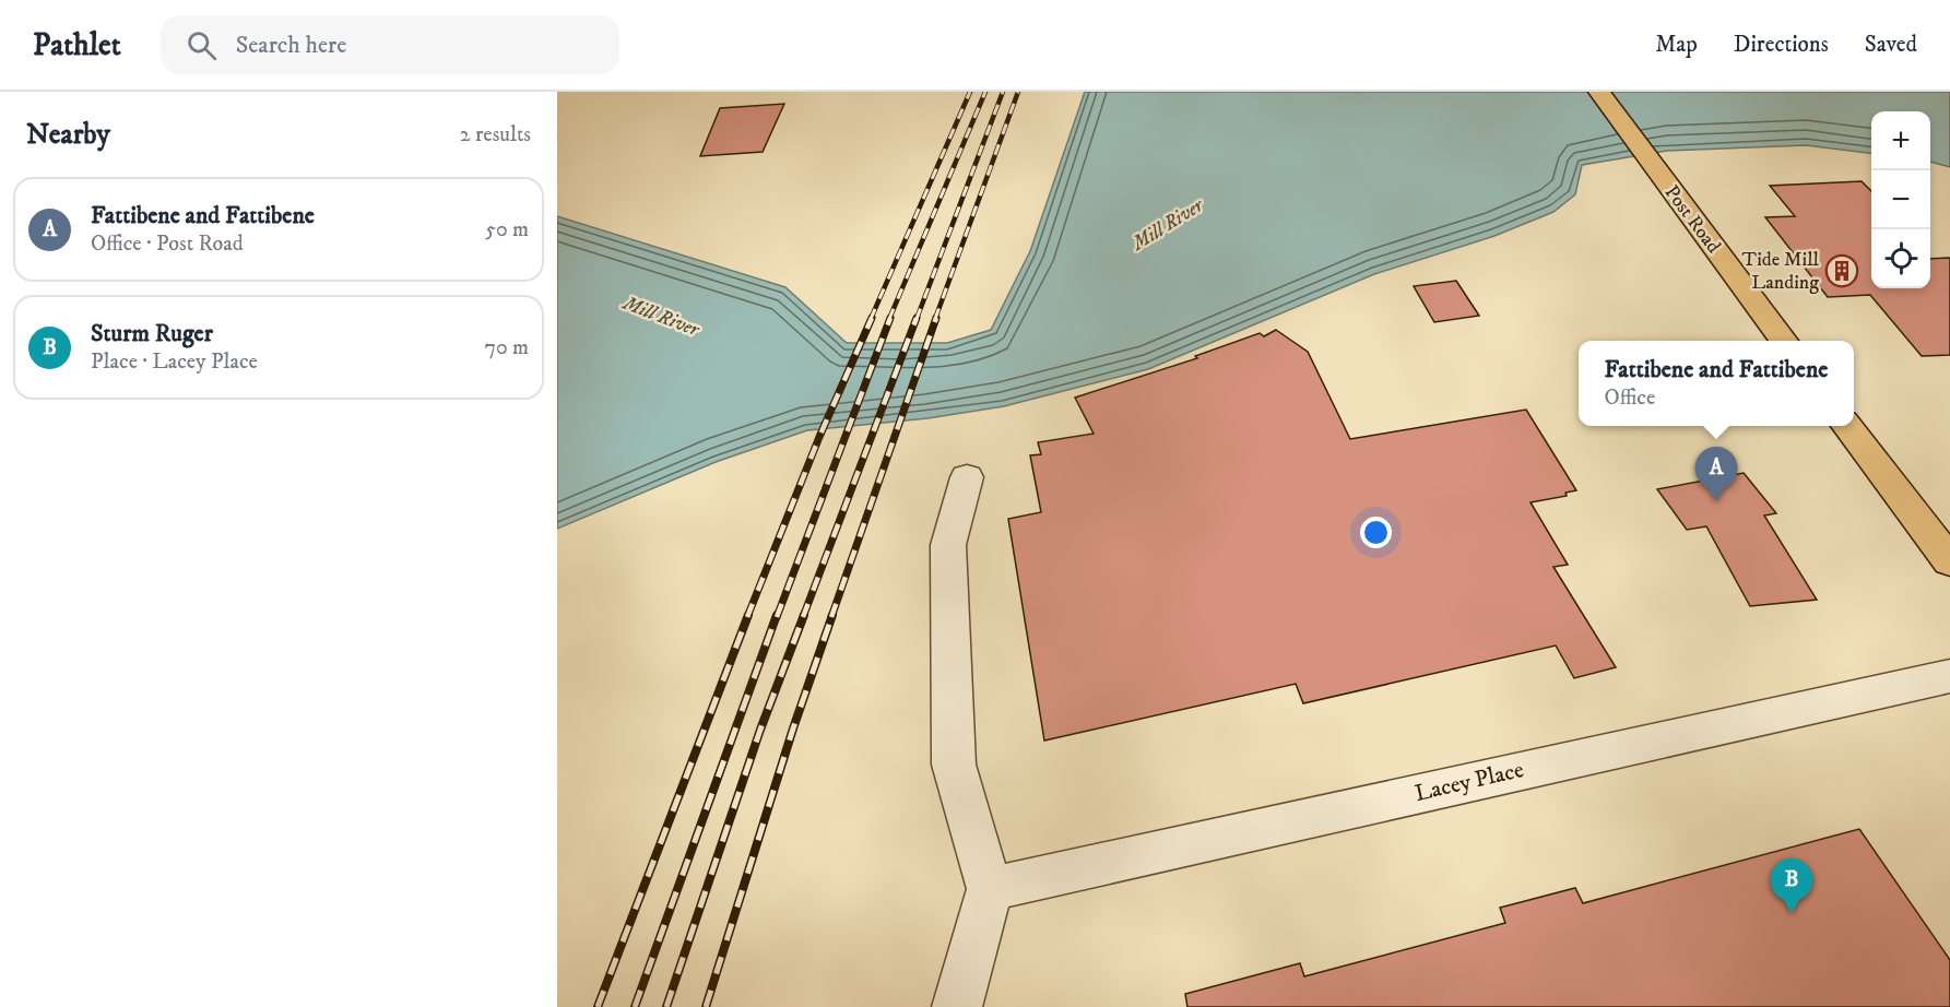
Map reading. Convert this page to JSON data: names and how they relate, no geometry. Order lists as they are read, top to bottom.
{
  "streets": {
    "main road": ["Post Road"],
    "street": ["Lacey Place"]
  },
  "water": ["Mill River"],
  "places": {
    "building": ["Tide Mill Landing"]
  },
  "page": {
    "header": "Pathlet",
    "search": "Search here",
    "nav": ["Map", "Directions", "Saved"],
    "heading": ["Nearby", "2 results"],
    "map_buttons": ["+", "−"],
    "list": [
      {
        "mark": "A",
        "name": "Fattibene and Fattibene",
        "note": "Office · Post Road",
        "value": "50 m"
      },
      {
        "mark": "B",
        "name": "Sturm Ruger",
        "note": "Place · Lacey Place",
        "value": "70 m"
      }
    ],
    "popup": ["Fattibene and Fattibene", "Office"],
    "pins": ["A", "B"]
  }
}
